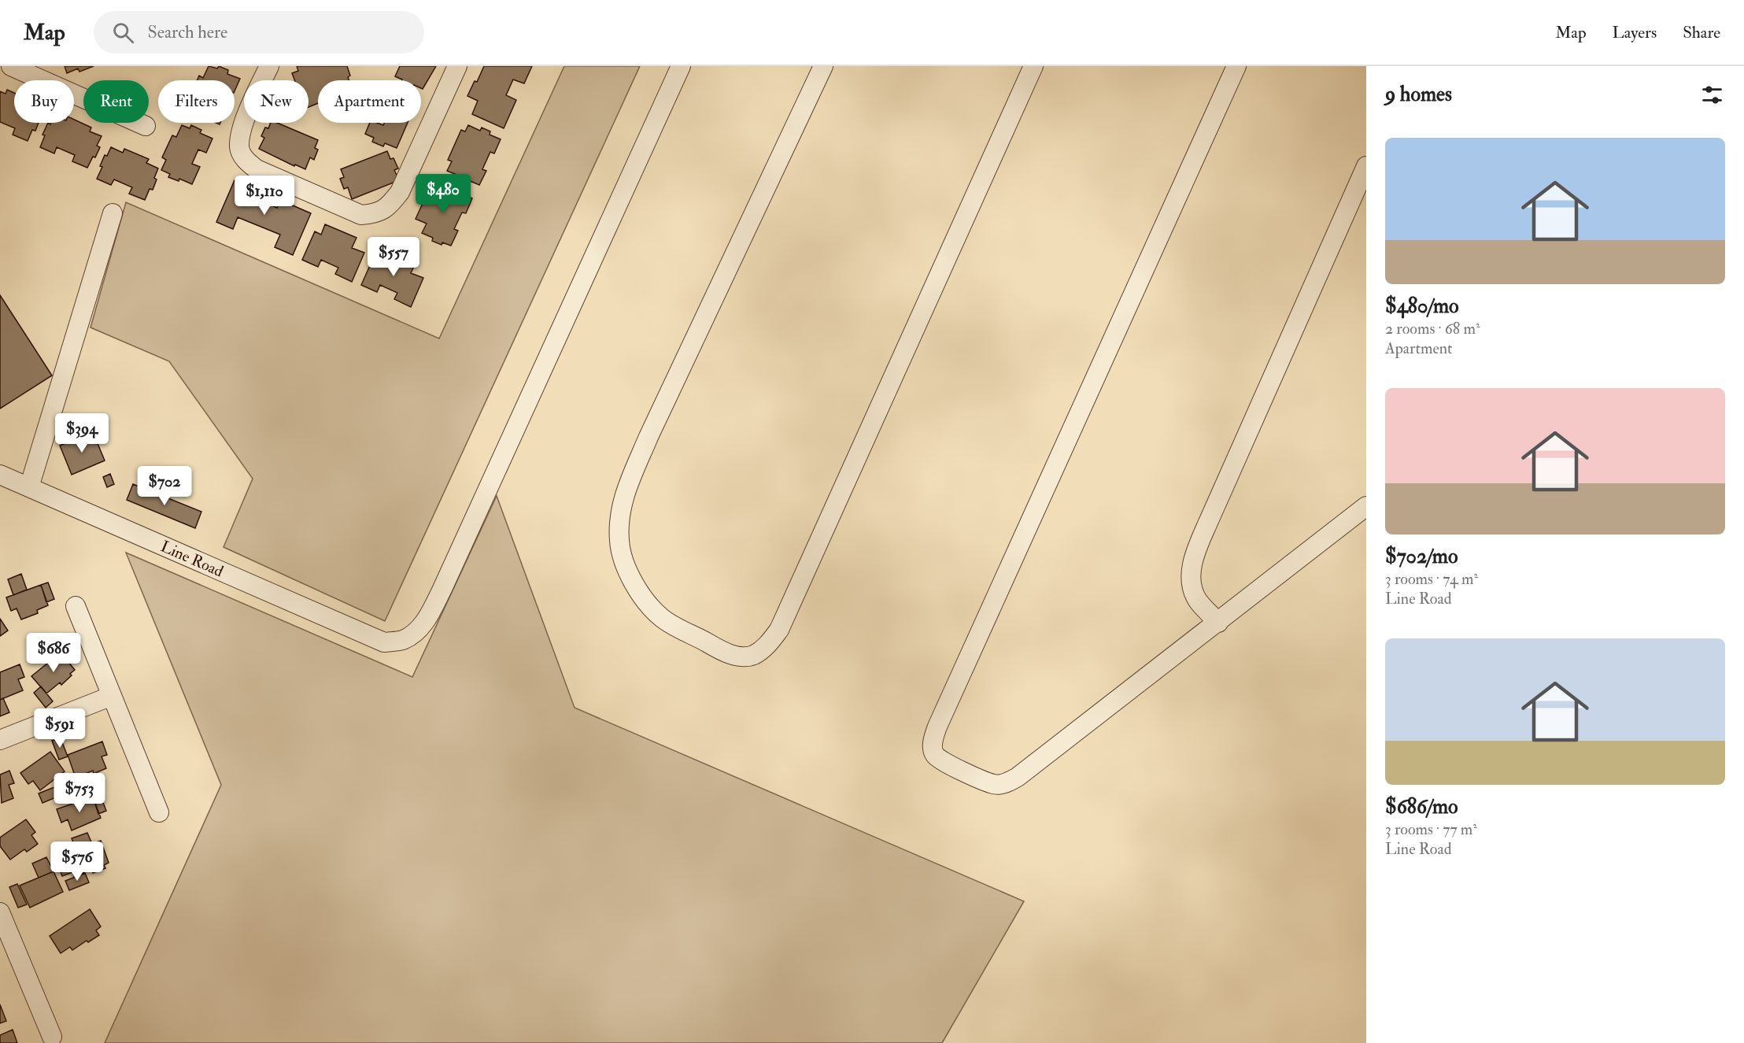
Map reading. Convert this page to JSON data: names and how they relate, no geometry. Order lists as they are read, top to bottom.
{
  "streets": {
    "street": ["Line Road"]
  },
  "page": {
    "header": "Map",
    "search": "Search here",
    "nav": ["Map", "Layers", "Share"],
    "heading": "9 homes",
    "chip": [
      "Buy",
      "Rent",
      "Filters",
      "New",
      "Apartment"
    ],
    "list": [
      {
        "name": "$480/mo",
        "note": "2 rooms · 68 m² · Apartment"
      },
      {
        "name": "$702/mo",
        "note": "3 rooms · 74 m² · Line Road"
      },
      {
        "name": "$686/mo",
        "note": "3 rooms · 77 m² · Line Road"
      }
    ],
    "price": [
      "$480",
      "$1,110",
      "$557",
      "$394",
      "$702",
      "$686",
      "$591",
      "$753",
      "$576"
    ]
  }
}
